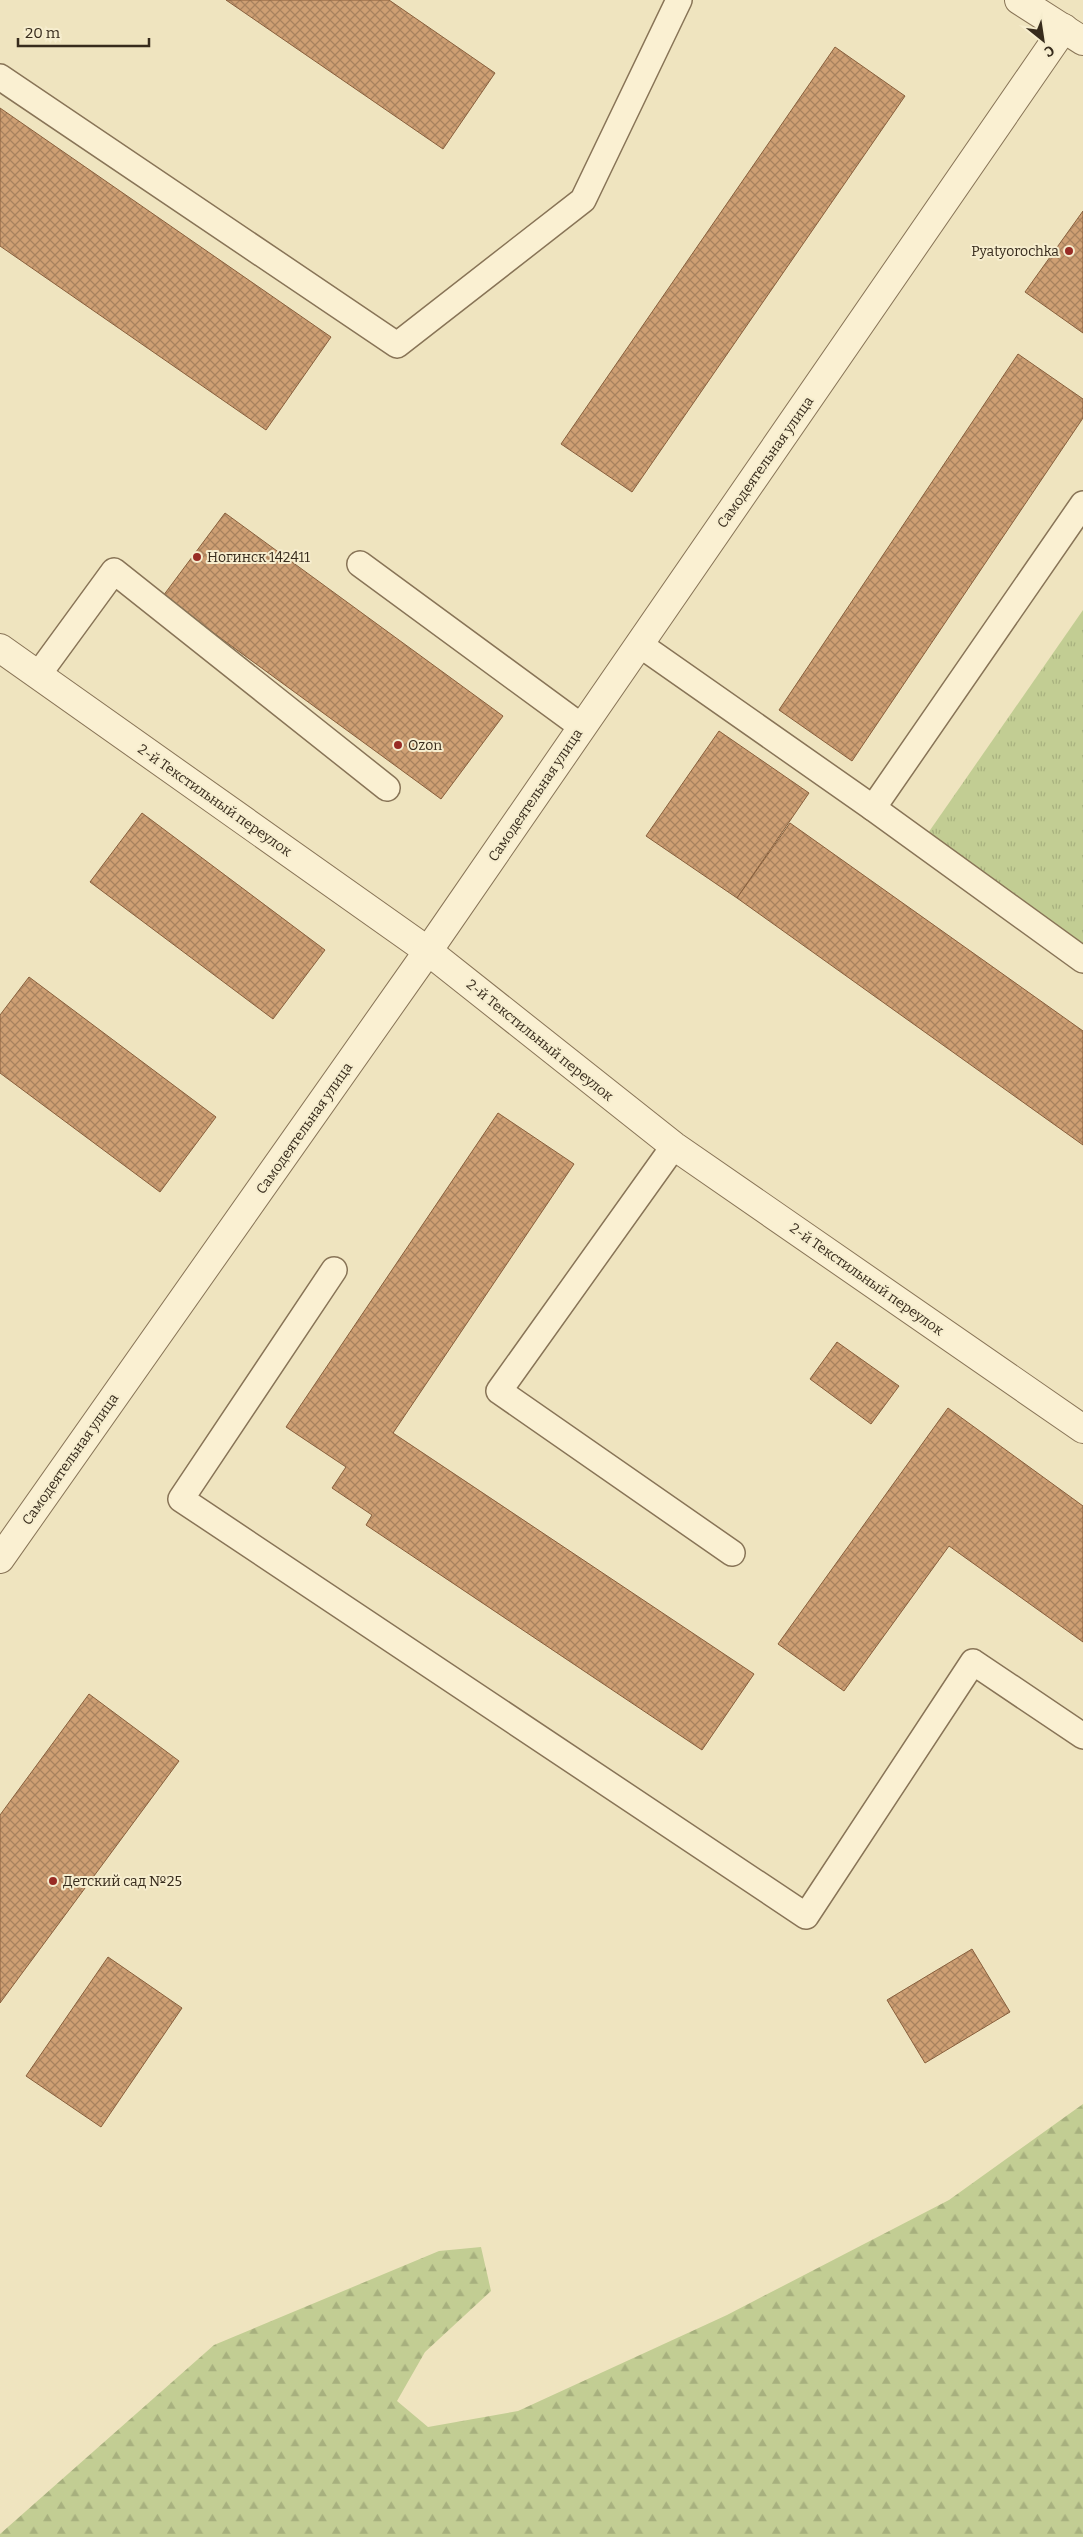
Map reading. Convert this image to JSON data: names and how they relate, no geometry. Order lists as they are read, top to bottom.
{
  "streets": {
    "street": ["Самодеятельная улица", "2-й Текстильный переулок"]
  },
  "crossings": [
    ["Самодеятельная улица", "2-й Текстильный переулок"]
  ],
  "places": [
    "Pyatyorochka",
    "Ногинск 142411",
    "Ozon",
    "Детский сад №25"
  ],
  "scale_bar": "20 m",
  "north": "bottom right"
}
